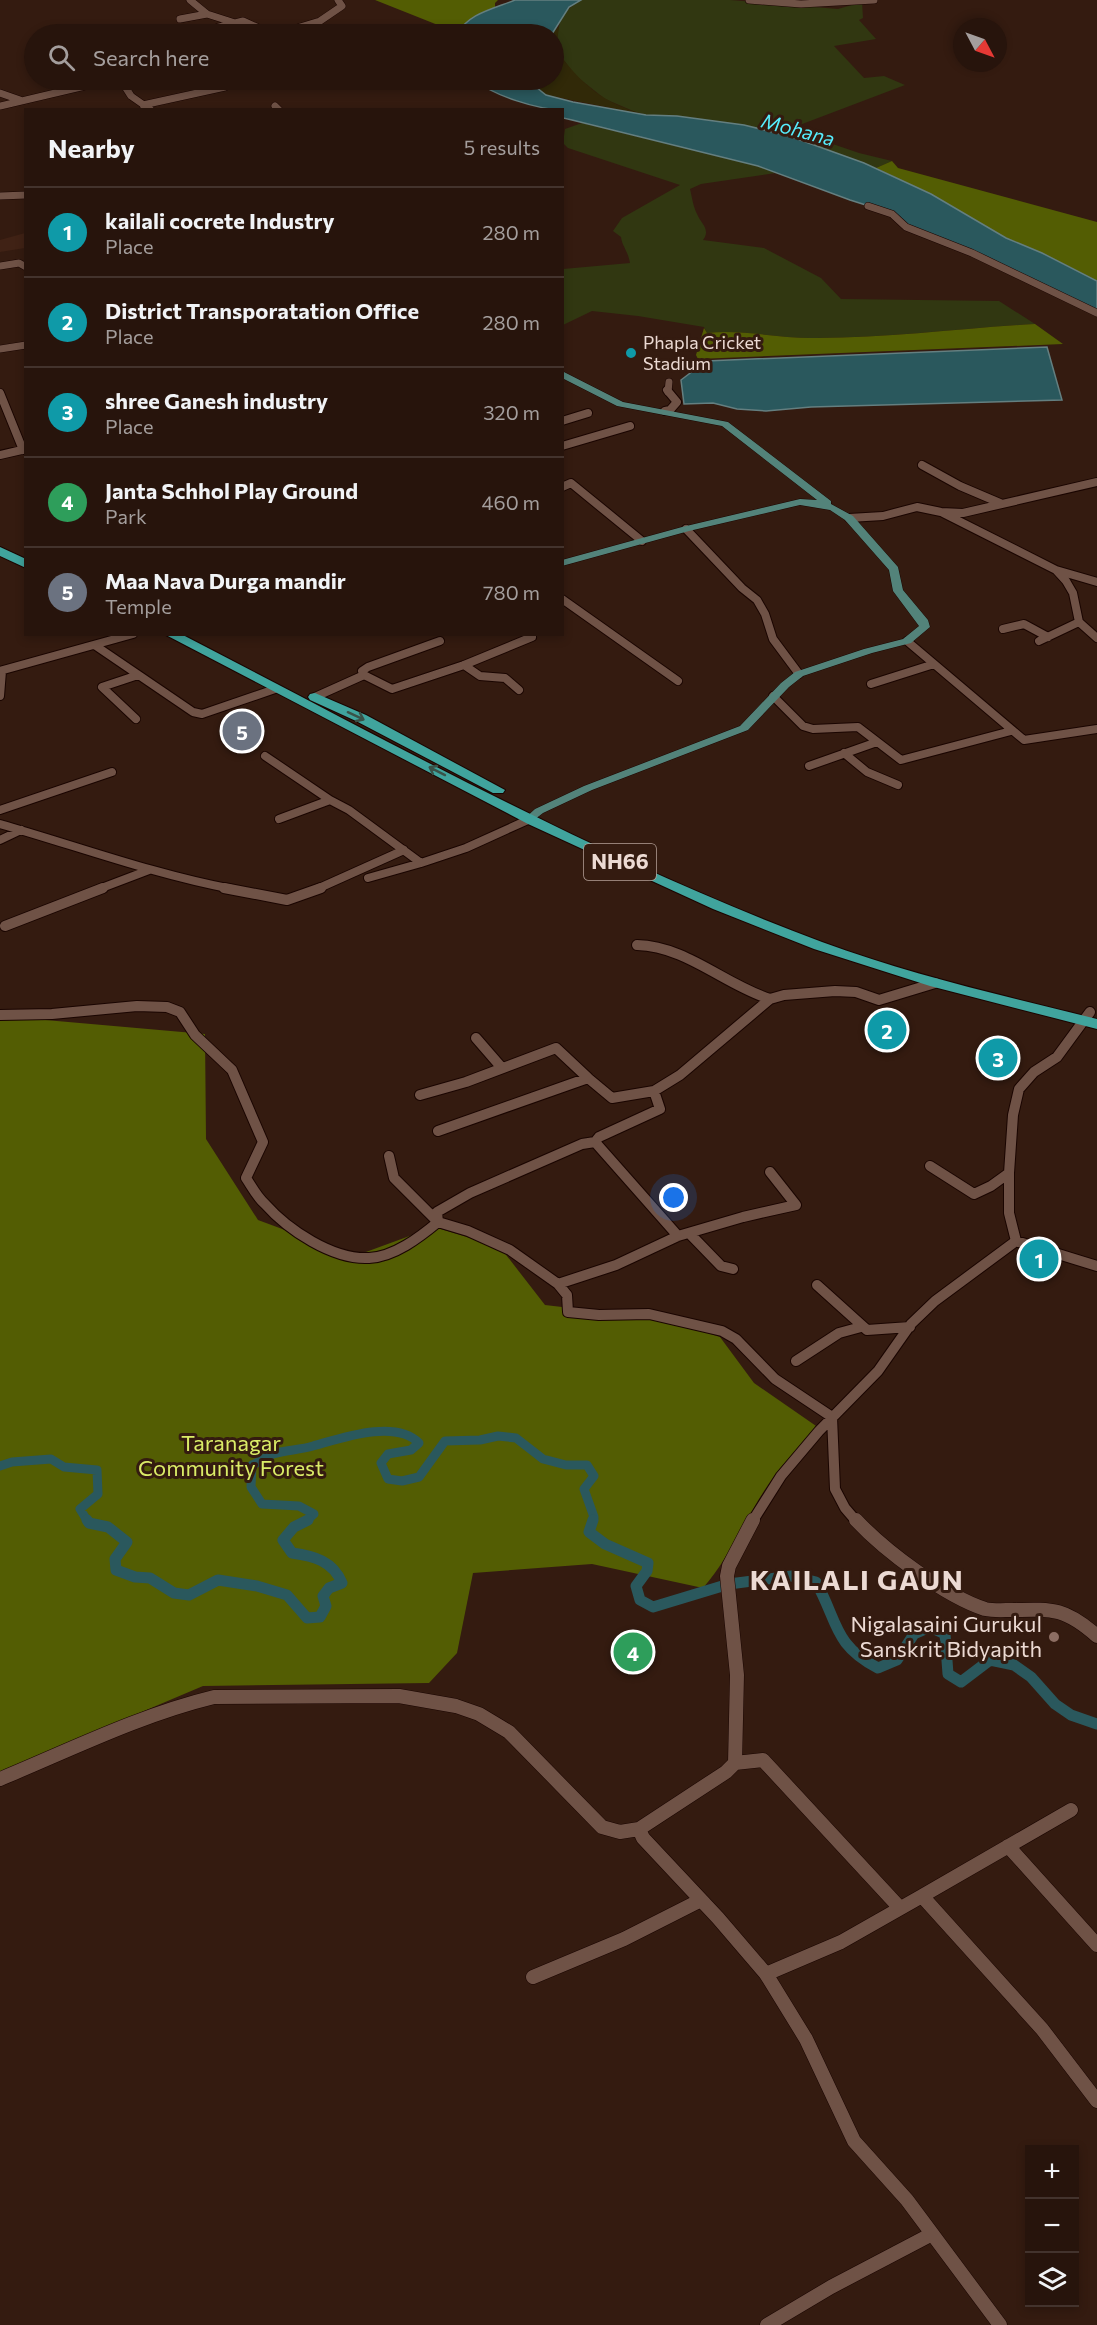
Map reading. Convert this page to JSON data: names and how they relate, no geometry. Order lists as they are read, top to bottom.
{
  "streets": {
    "highway": ["NH66"]
  },
  "districts": ["KAILALI GAUN"],
  "water": ["Mohana"],
  "parks": ["Taranagar Community Forest"],
  "places": ["Phapla Cricket Stadium", "Nigalasaini Gurukul Sanskrit Bidyapith"],
  "north": "bottom right",
  "page": {
    "search": "Search here",
    "heading": ["Nearby", "5 results"],
    "list": [
      {
        "mark": "1",
        "name": "kailali cocrete Industry",
        "note": "Place",
        "value": "280 m"
      },
      {
        "mark": "2",
        "name": "District Transporatation Office",
        "note": "Place",
        "value": "280 m"
      },
      {
        "mark": "3",
        "name": "shree Ganesh industry",
        "note": "Place",
        "value": "320 m"
      },
      {
        "mark": "4",
        "name": "Janta Schhol Play Ground",
        "note": "Park",
        "value": "460 m"
      },
      {
        "mark": "5",
        "name": "Maa Nava Durga mandir",
        "note": "Temple",
        "value": "780 m"
      }
    ],
    "pins": [
      "5",
      "2",
      "3",
      "1",
      "4"
    ],
    "map_buttons": ["+", "−"]
  }
}
